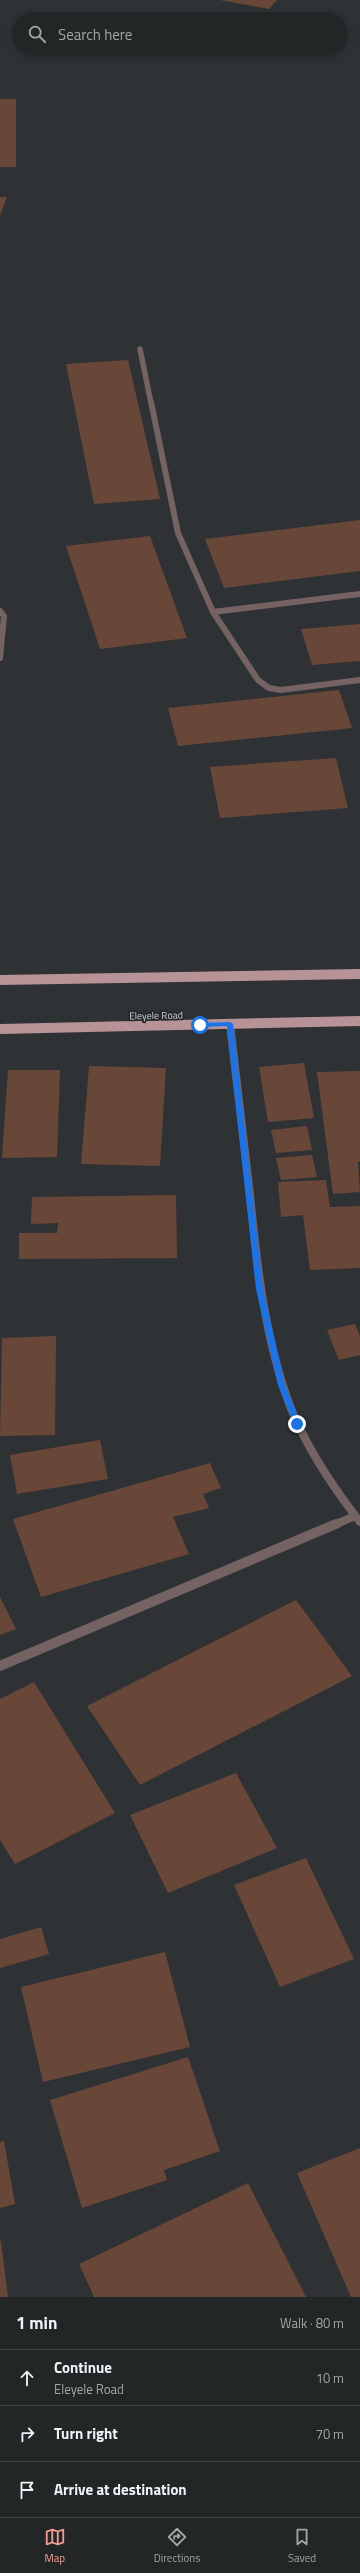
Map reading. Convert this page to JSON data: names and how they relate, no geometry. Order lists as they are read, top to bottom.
{
  "streets": {
    "main road": ["Eleyele Road"]
  },
  "page": {
    "search": "Search here",
    "heading": ["1 min", "Walk · 80 m"],
    "list": [
      ["Continue", "Eleyele Road", "10 m"],
      ["Turn right", "70 m"],
      "Arrive at destination"
    ],
    "nav": ["Map", "Directions", "Saved"]
  }
}
